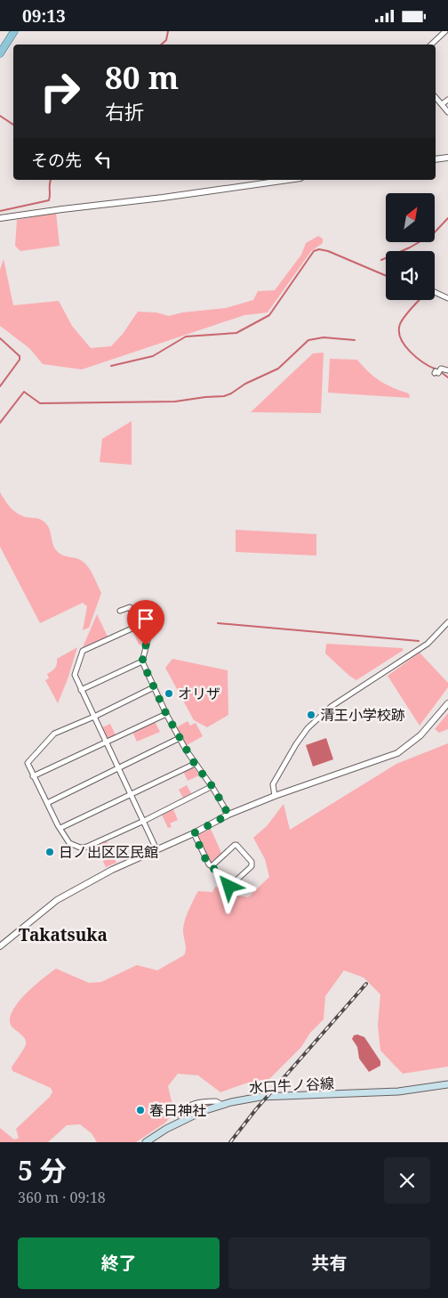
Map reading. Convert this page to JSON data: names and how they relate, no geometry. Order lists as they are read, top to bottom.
{
  "streets": {
    "main road": ["水口牛ノ谷線"]
  },
  "districts": ["Takatsuka"],
  "places": [
    "オリザ",
    "清王小学校跡",
    "日ノ出区区民館",
    "春日神社"
  ],
  "north": "top right",
  "page": {
    "status": "09:13",
    "turn": ["80 m", "右折"],
    "then": "その先",
    "heading": ["5 分", "360 m · 09:18"],
    "buttons": ["終了", "共有"]
  }
}
